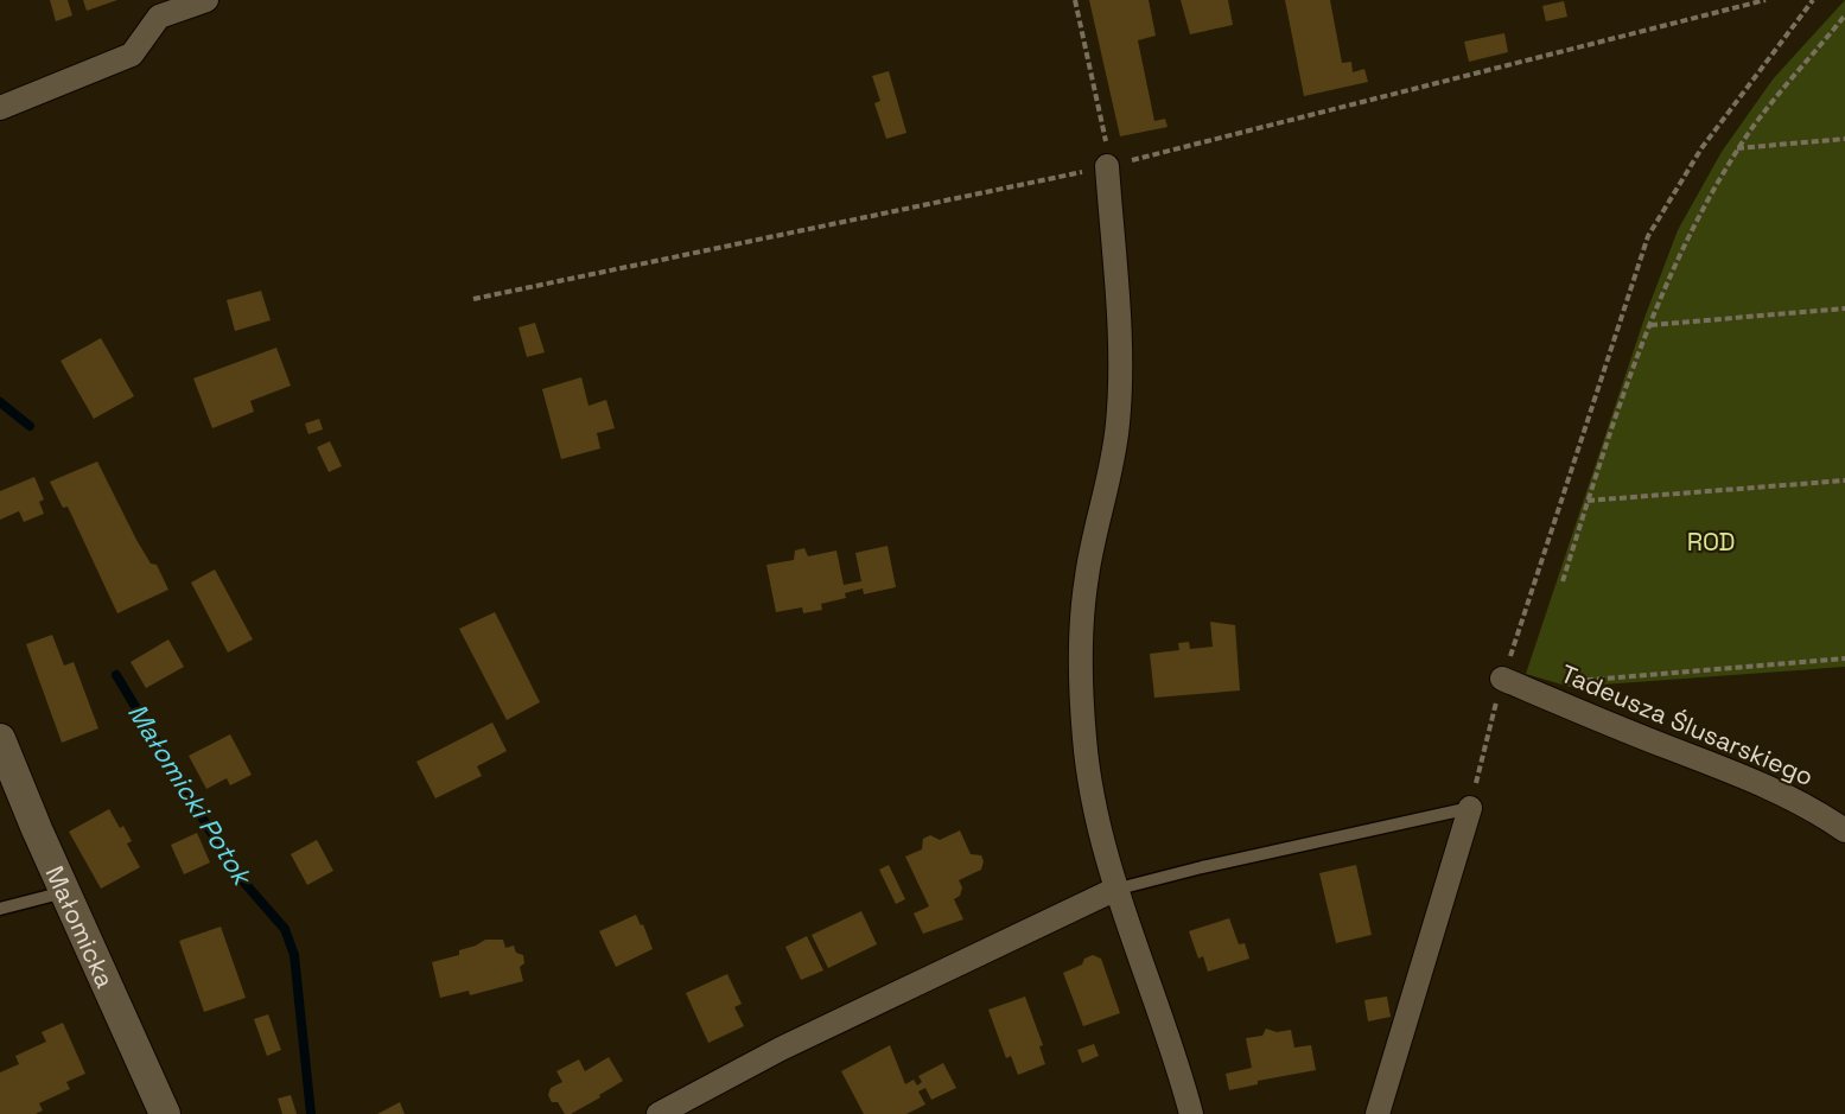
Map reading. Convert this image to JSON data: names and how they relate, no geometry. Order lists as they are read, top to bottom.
{
  "streets": {
    "street": ["Tadeusza Ślusarskiego", "Małomicka"]
  },
  "water": ["Małomicki Potok"],
  "parks": ["ROD"]
}
